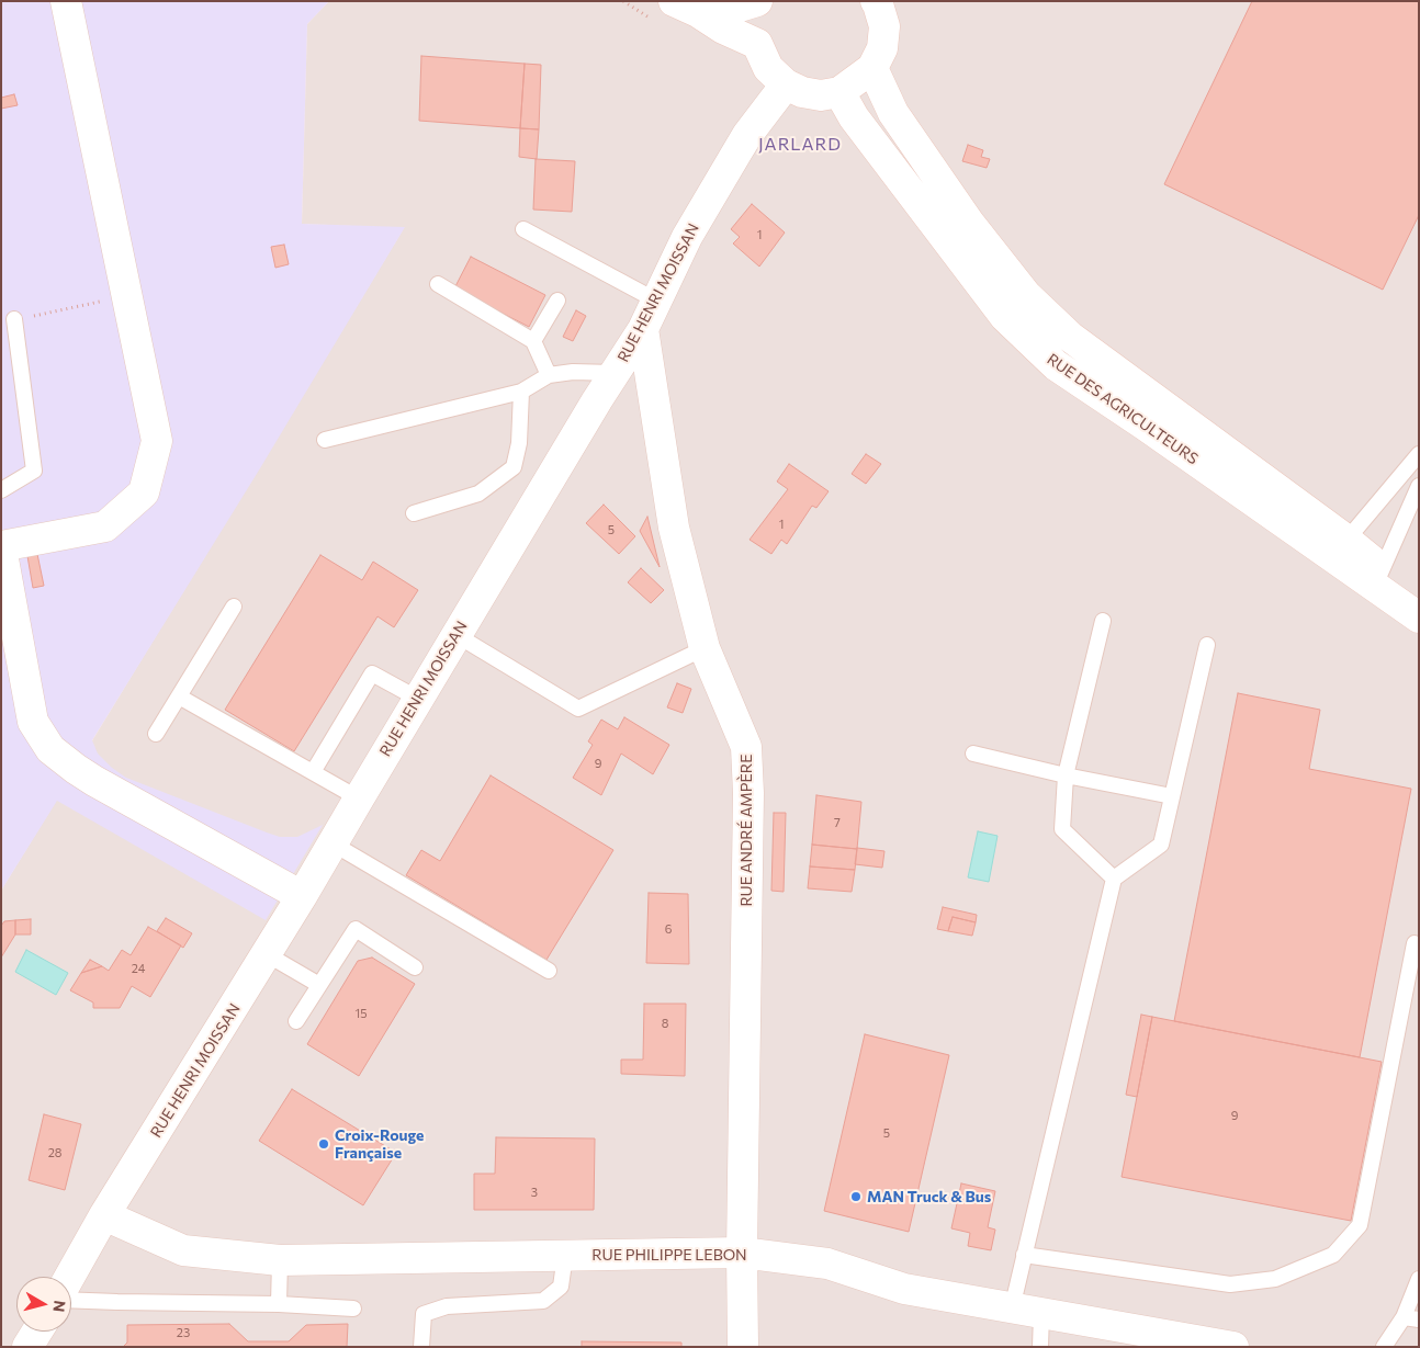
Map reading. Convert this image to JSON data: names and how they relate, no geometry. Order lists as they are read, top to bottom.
{
  "streets": {
    "street": [
      "RUE HENRI MOISSAN",
      "RUE DES AGRICULTEURS",
      "RUE ANDRÉ AMPÈRE",
      "RUE PHILIPPE LEBON"
    ]
  },
  "crossings": [
    ["RUE HENRI MOISSAN", "RUE ANDRÉ AMPÈRE"],
    ["RUE HENRI MOISSAN", "RUE PHILIPPE LEBON"],
    ["RUE ANDRÉ AMPÈRE", "RUE PHILIPPE LEBON"]
  ],
  "districts": ["JARLARD"],
  "places": ["Croix-Rouge Française", "MAN Truck & Bus"],
  "house_numbers": [
    "1",
    "1",
    "5",
    "9",
    "7",
    "6",
    "24",
    "15",
    "8",
    "9",
    "5",
    "28",
    "3",
    "23"
  ],
  "north": "right"
}
